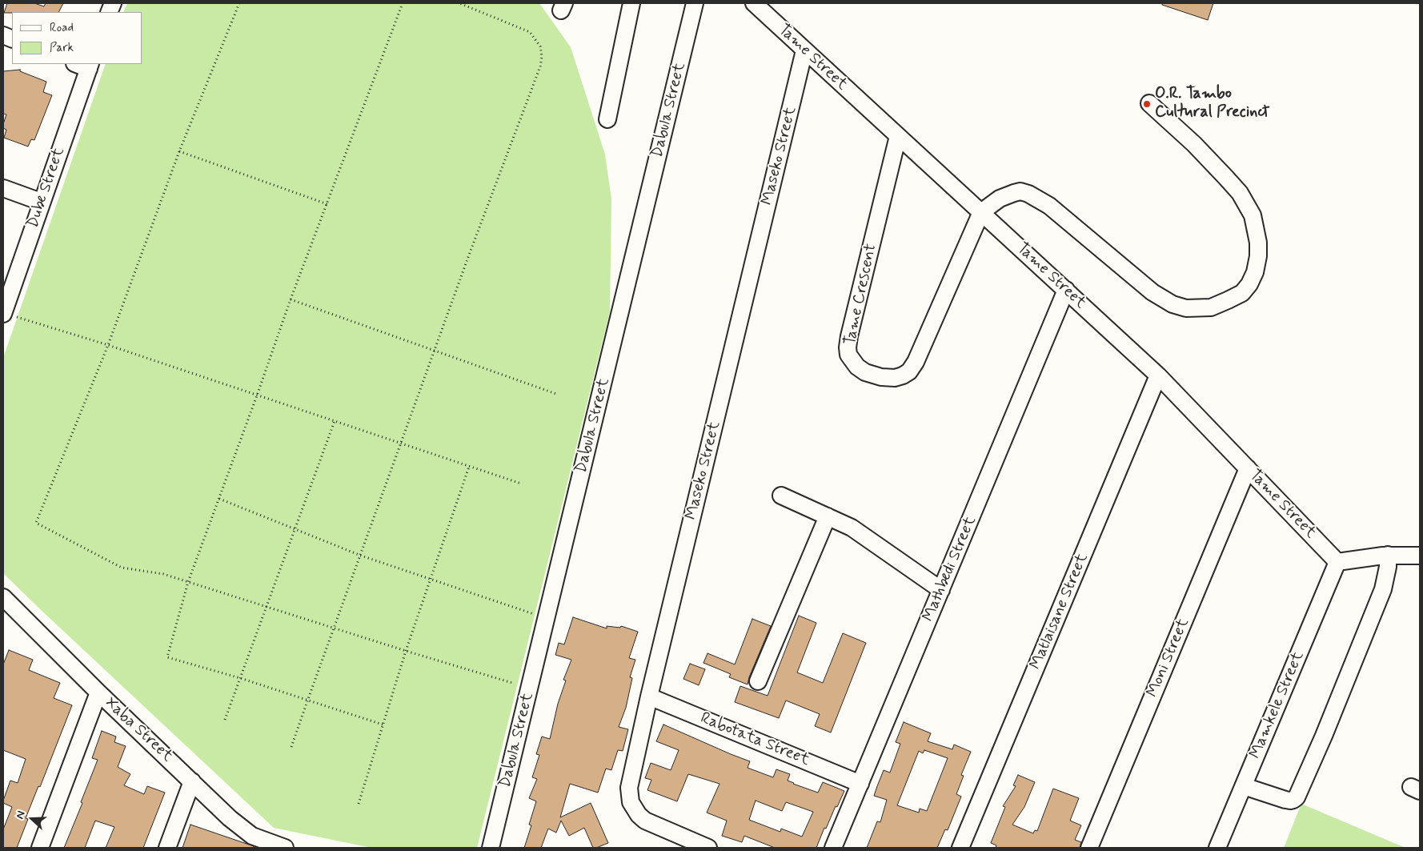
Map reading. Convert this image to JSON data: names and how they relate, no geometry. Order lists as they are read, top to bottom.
{
  "streets": {
    "street": [
      "Tame Street",
      "Dabula Street",
      "Maseko Street",
      "Dube Street",
      "Tame Crescent",
      "Mathbedi Street",
      "Matlaisane Street",
      "Moni Street",
      "Mamkele Street",
      "Xaba Street",
      "Rabotata Street"
    ]
  },
  "crossings": [
    ["Tame Street", "Maseko Street"],
    ["Tame Street", "Tame Crescent"],
    ["Tame Street", "Mathbedi Street"],
    ["Tame Street", "Matlaisane Street"],
    ["Tame Street", "Moni Street"],
    ["Tame Street", "Mamkele Street"],
    ["Maseko Street", "Rabotata Street"],
    ["Mathbedi Street", "Rabotata Street"]
  ],
  "places": ["O.R. Tambo Cultural Precinct"],
  "legend": ["Road", "Park"],
  "north": "left"
}
